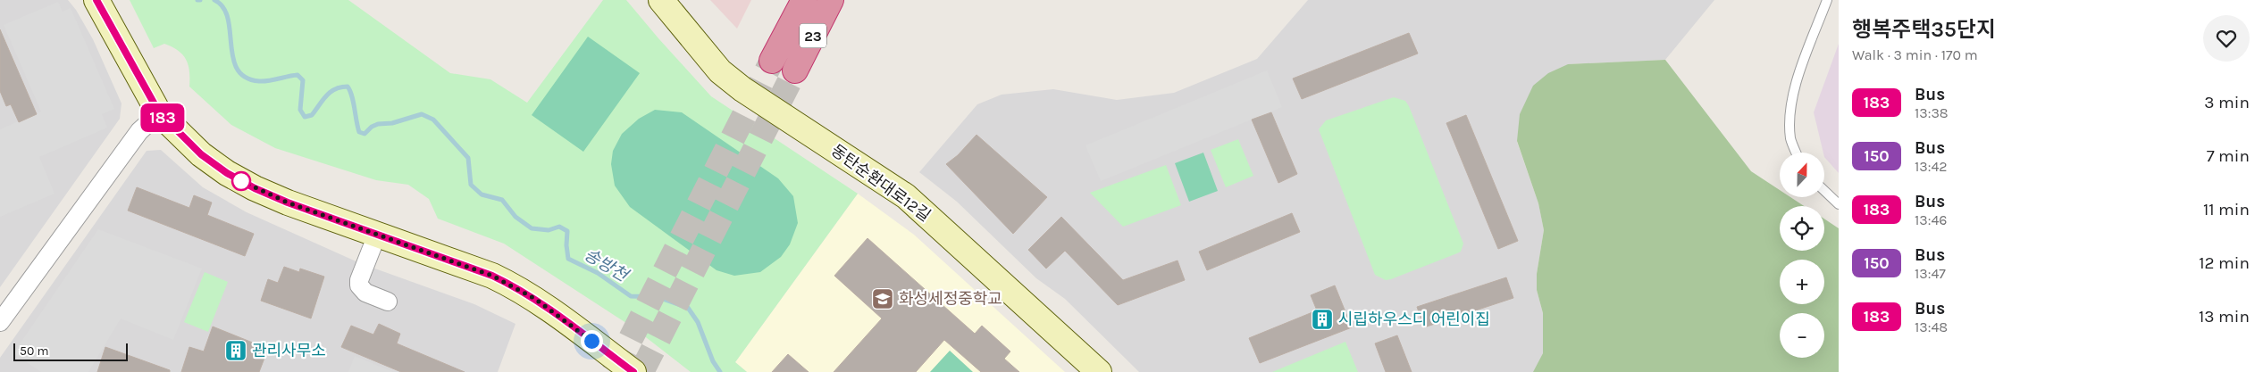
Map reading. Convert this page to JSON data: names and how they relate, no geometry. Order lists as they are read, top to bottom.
{
  "streets": {
    "highway": ["23"],
    "street": ["동탄순환대로12길"]
  },
  "water": ["송방천"],
  "places": {
    "school or university": ["화성세정중학교"],
    "building": ["시립하우스디 어린이집", "관리사무소"]
  },
  "lines": ["bus line 183"],
  "scale_bar": "50 m",
  "north": "top",
  "page": {
    "on_map": "183",
    "heading": ["행복주택35단지", "Walk · 3 min · 170 m"],
    "list": [
      {
        "mark": "183",
        "name": "Bus",
        "note": "13:38",
        "value": "3 min"
      },
      {
        "mark": "150",
        "name": "Bus",
        "note": "13:42",
        "value": "7 min"
      },
      {
        "mark": "183",
        "name": "Bus",
        "note": "13:46",
        "value": "11 min"
      },
      {
        "mark": "150",
        "name": "Bus",
        "note": "13:47",
        "value": "12 min"
      },
      {
        "mark": "183",
        "name": "Bus",
        "note": "13:48",
        "value": "13 min"
      }
    ],
    "map_buttons": ["+", "−"],
    "scale": "50 m"
  }
}
